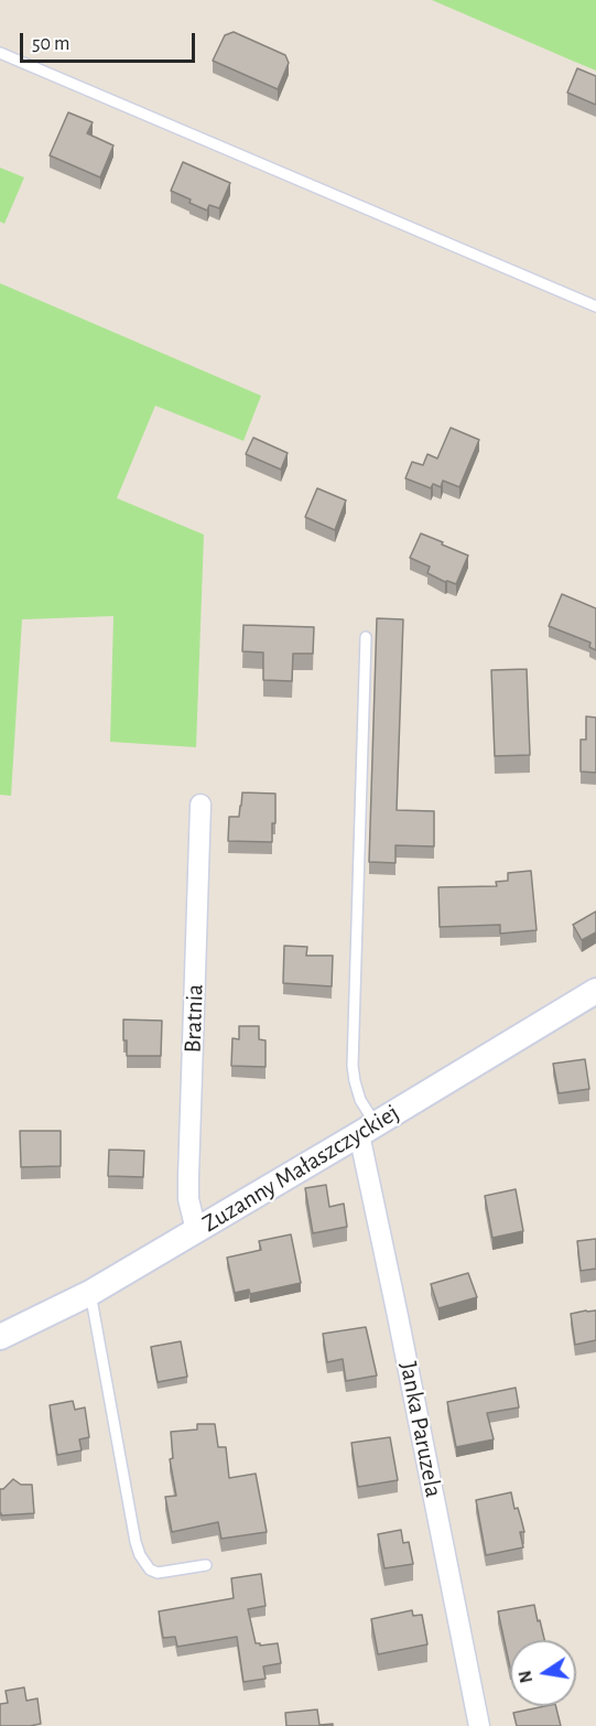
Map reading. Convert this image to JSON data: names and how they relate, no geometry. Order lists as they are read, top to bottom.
{
  "streets": {
    "street": ["Bratnia", "Zuzanny Małaszczyckiej", "Janka Paruzela"]
  },
  "crossings": [
    ["Bratnia", "Zuzanny Małaszczyckiej"],
    ["Zuzanny Małaszczyckiej", "Janka Paruzela"]
  ],
  "scale_bar": "50 m",
  "north": "left"
}
